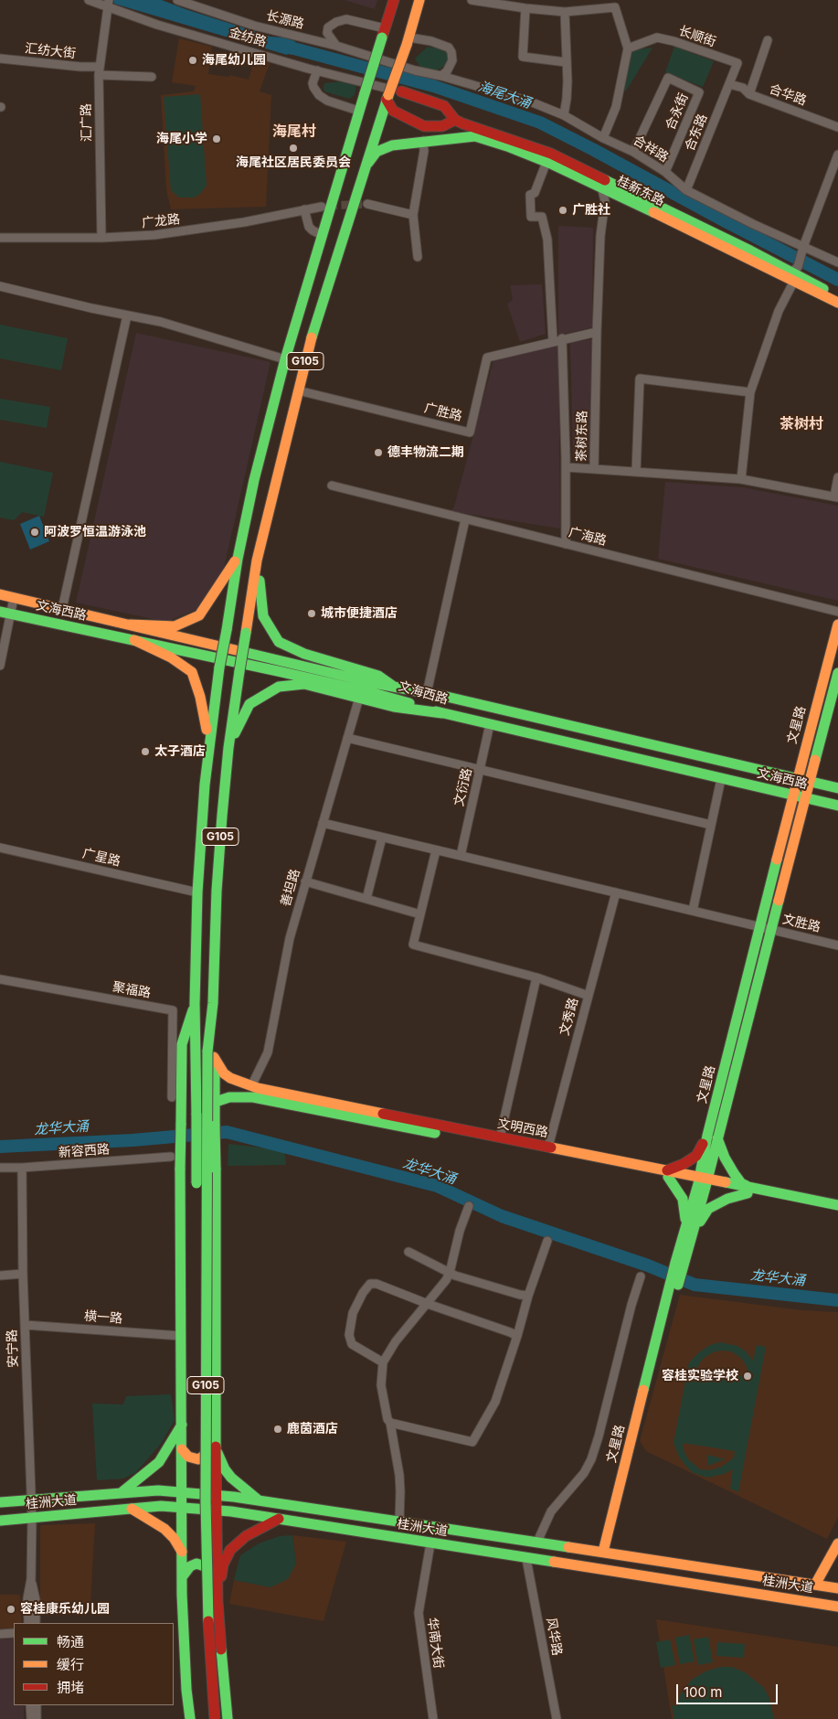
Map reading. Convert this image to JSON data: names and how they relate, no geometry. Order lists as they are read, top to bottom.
{
  "streets": {
    "main road": [
      "桂新东路",
      "G105",
      "文海西路",
      "文星路",
      "文明西路",
      "桂洲大道"
    ],
    "street": [
      "长源路",
      "长顺街",
      "金纺路",
      "汇纺大街",
      "合华路",
      "合永街",
      "汇广路",
      "合东路",
      "合祥路",
      "广龙路",
      "广胜路",
      "茶树东路",
      "广海路",
      "文衍路",
      "广星路",
      "善坦路",
      "文胜路",
      "聚福路",
      "文秀路",
      "新容西路",
      "横一路",
      "安宁路",
      "风华路",
      "华南大街"
    ]
  },
  "crossings": [
    ["长源路", "合祥路"],
    ["长顺街", "合华路"],
    ["长顺街", "合东路"],
    ["金纺路", "汇广路"],
    ["金纺路", "桂新东路"],
    ["汇纺大街", "汇广路"],
    ["合华路", "合东路"],
    ["合永街", "合祥路"],
    ["汇广路", "广龙路"],
    ["合东路", "合祥路"],
    ["桂新东路", "G105"],
    ["桂新东路", "茶树东路"],
    ["G105", "广胜路"],
    ["G105", "文明西路"],
    ["广胜路", "茶树东路"],
    ["文海西路", "文星路"],
    ["文海西路", "文衍路"],
    ["文星路", "文胜路"],
    ["文星路", "文明西路"],
    ["文星路", "桂洲大道"],
    ["文衍路", "文胜路"],
    ["善坦路", "文胜路"],
    ["善坦路", "文明西路"],
    ["文胜路", "文秀路"],
    ["文秀路", "文明西路"],
    ["新容西路", "安宁路"],
    ["横一路", "安宁路"],
    ["安宁路", "桂洲大道"],
    ["桂洲大道", "风华路"],
    ["桂洲大道", "华南大街"]
  ],
  "districts": ["海尾村", "茶树村"],
  "water": ["海尾大涌", "龙华大涌"],
  "places": [
    "海尾幼儿园",
    "海尾小学",
    "海尾社区居民委员会",
    "广胜社",
    "德丰物流二期",
    "阿波罗恒温游泳池",
    "城市便捷酒店",
    "太子酒店",
    "容桂实验学校",
    "鹿茵酒店",
    "容桂康乐幼儿园"
  ],
  "legend": ["畅通", "缓行", "拥堵"],
  "scale_bar": "100 m"
}
